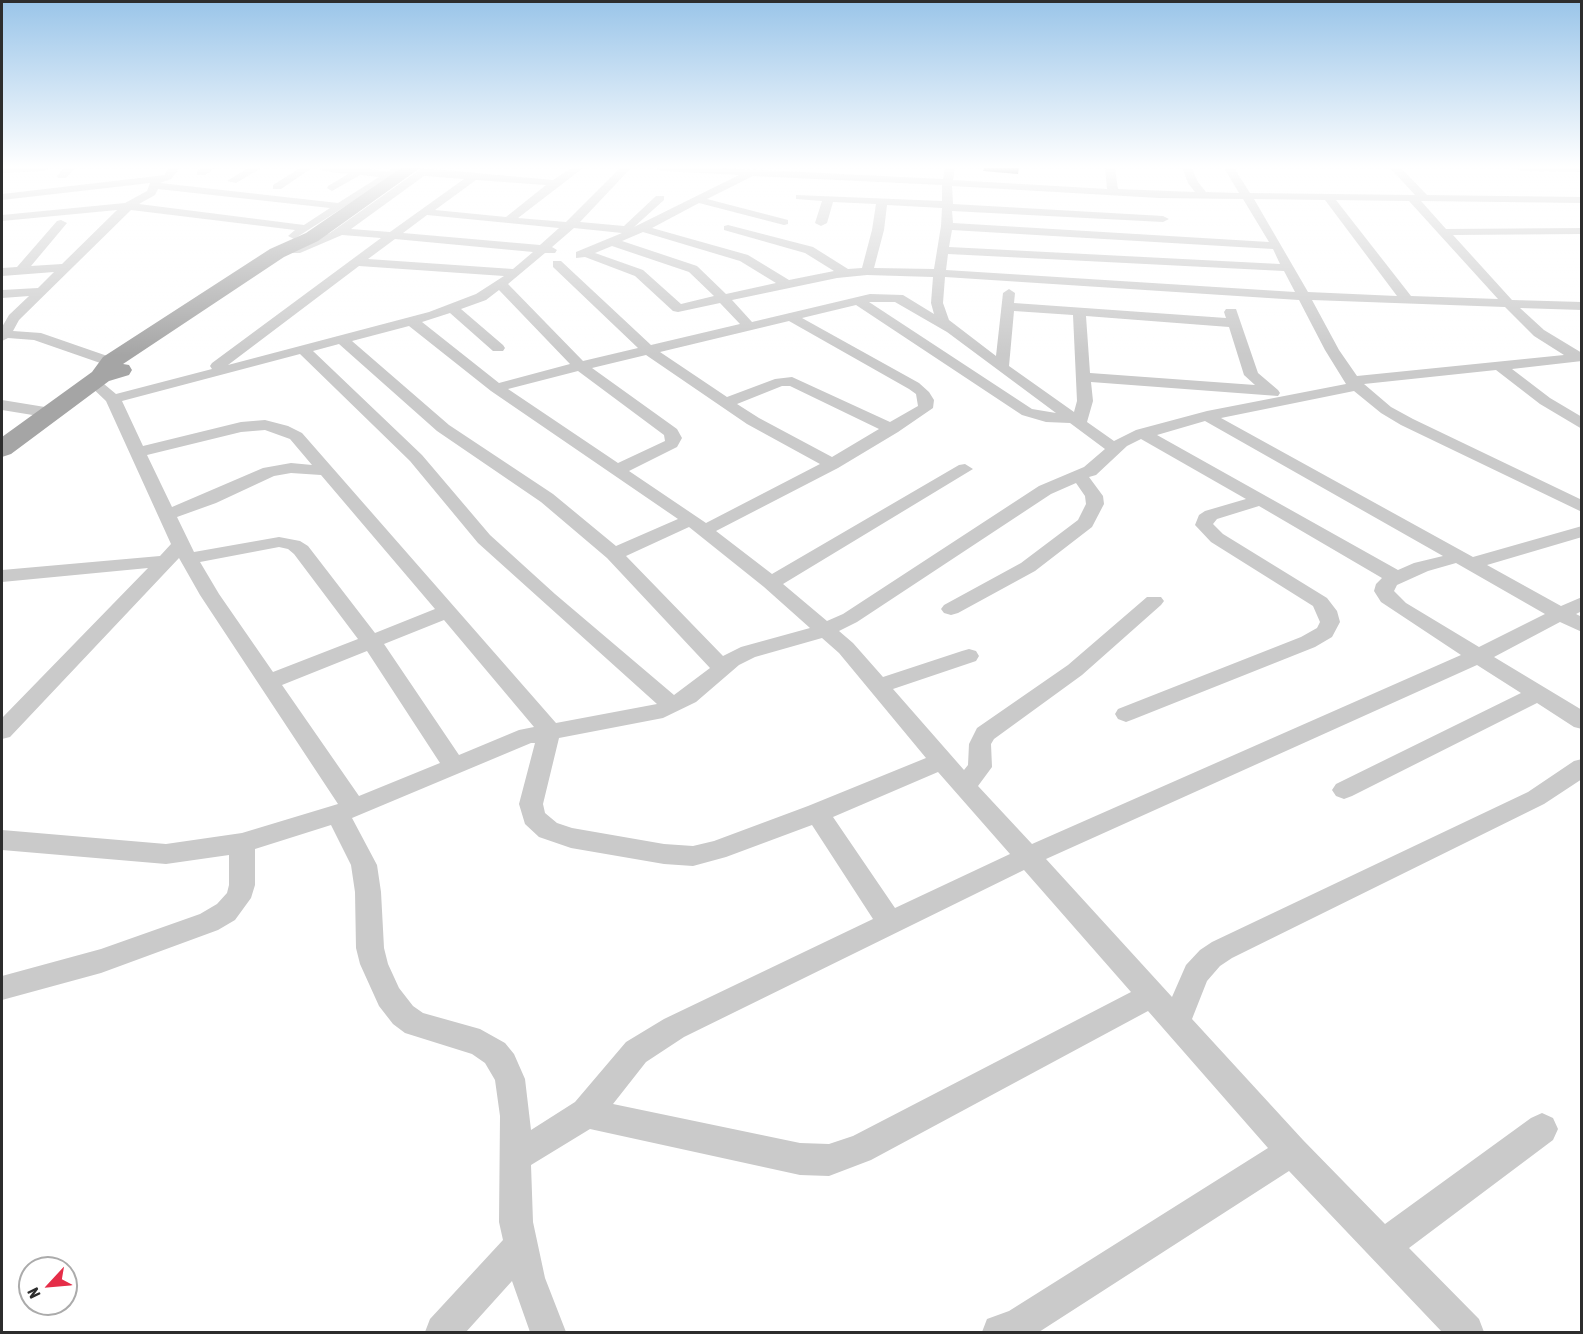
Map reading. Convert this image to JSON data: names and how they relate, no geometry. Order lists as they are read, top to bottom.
{
  "north": "bottom left"
}
